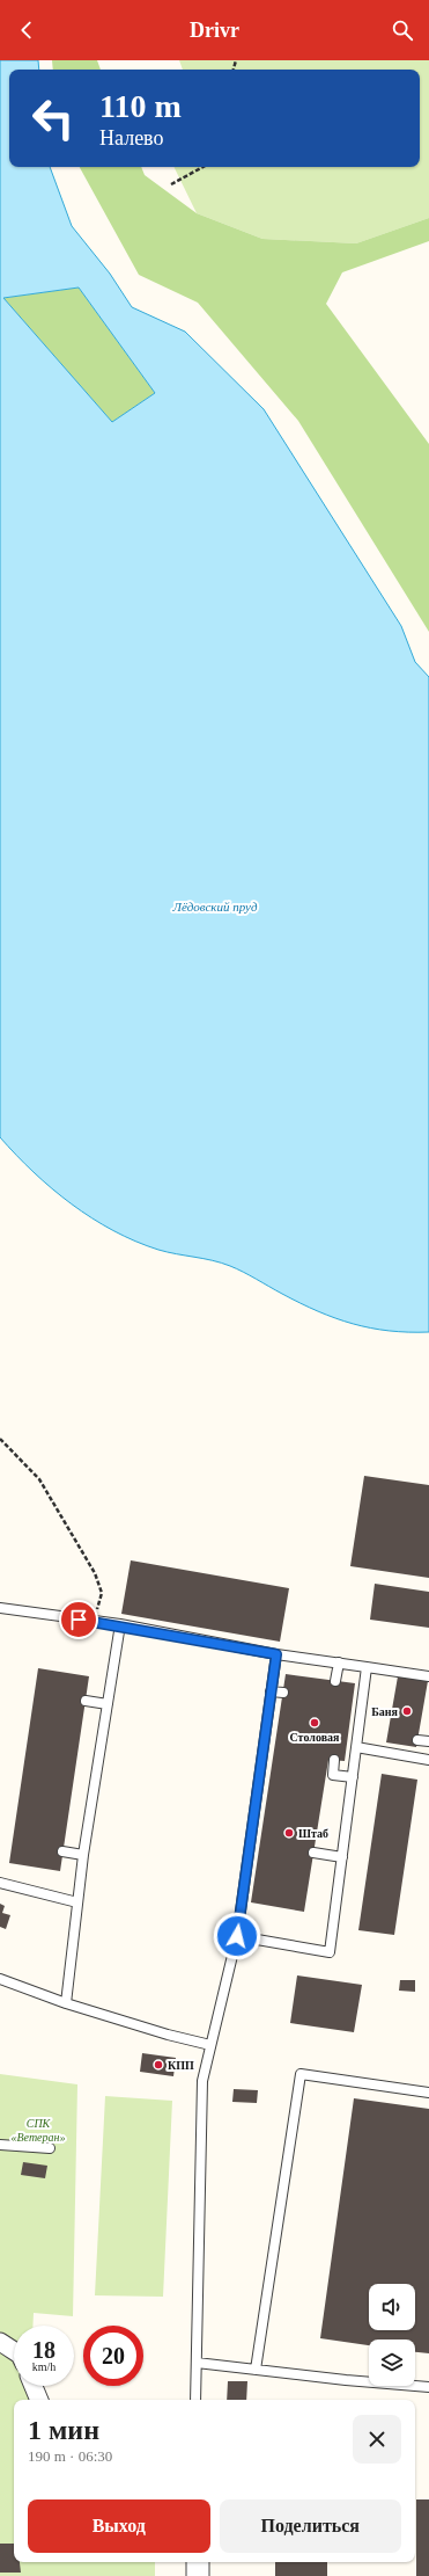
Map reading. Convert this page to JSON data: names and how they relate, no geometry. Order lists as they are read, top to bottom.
{
  "water": ["Лёдовский пруд"],
  "parks": ["СПК «Ветеран»"],
  "places": [
    "Баня",
    "Столовая",
    "Штаб",
    "КПП"
  ],
  "page": {
    "header": "Drivr",
    "turn": ["110 m", "Налево"],
    "speed": "18 km/h",
    "limit": "20",
    "heading": ["1 мин", "190 m · 06:30"],
    "buttons": ["Выход", "Поделиться"]
  }
}
